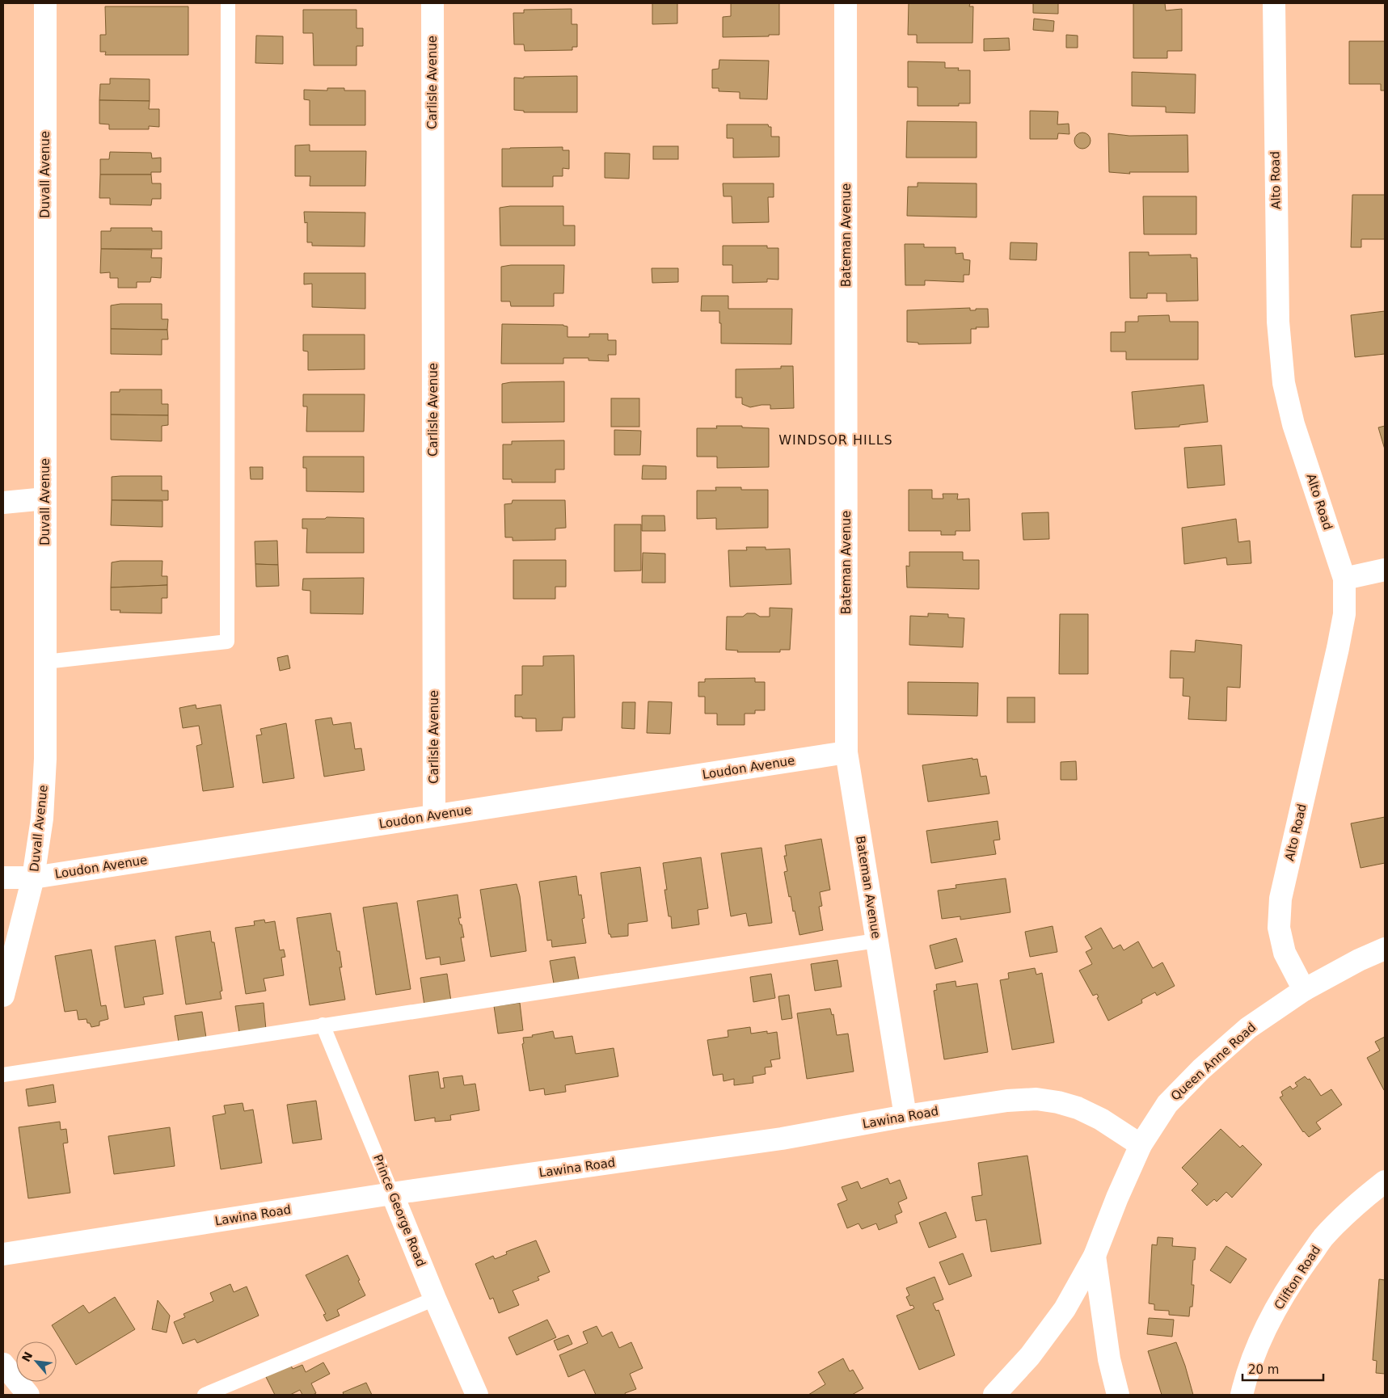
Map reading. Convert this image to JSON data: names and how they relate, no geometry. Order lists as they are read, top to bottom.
{
  "streets": {
    "street": [
      "Carlisle Avenue",
      "Duvall Avenue",
      "Alto Road",
      "Bateman Avenue",
      "Loudon Avenue",
      "Queen Anne Road",
      "Lawina Road",
      "Prince George Road",
      "Clifton Road"
    ]
  },
  "crossings": [
    ["Carlisle Avenue", "Loudon Avenue"],
    ["Duvall Avenue", "Loudon Avenue"],
    ["Alto Road", "Queen Anne Road"],
    ["Bateman Avenue", "Loudon Avenue"],
    ["Bateman Avenue", "Lawina Road"],
    ["Queen Anne Road", "Lawina Road"],
    ["Lawina Road", "Prince George Road"]
  ],
  "districts": ["WINDSOR HILLS"],
  "scale_bar": "20 m",
  "north": "top left"
}
